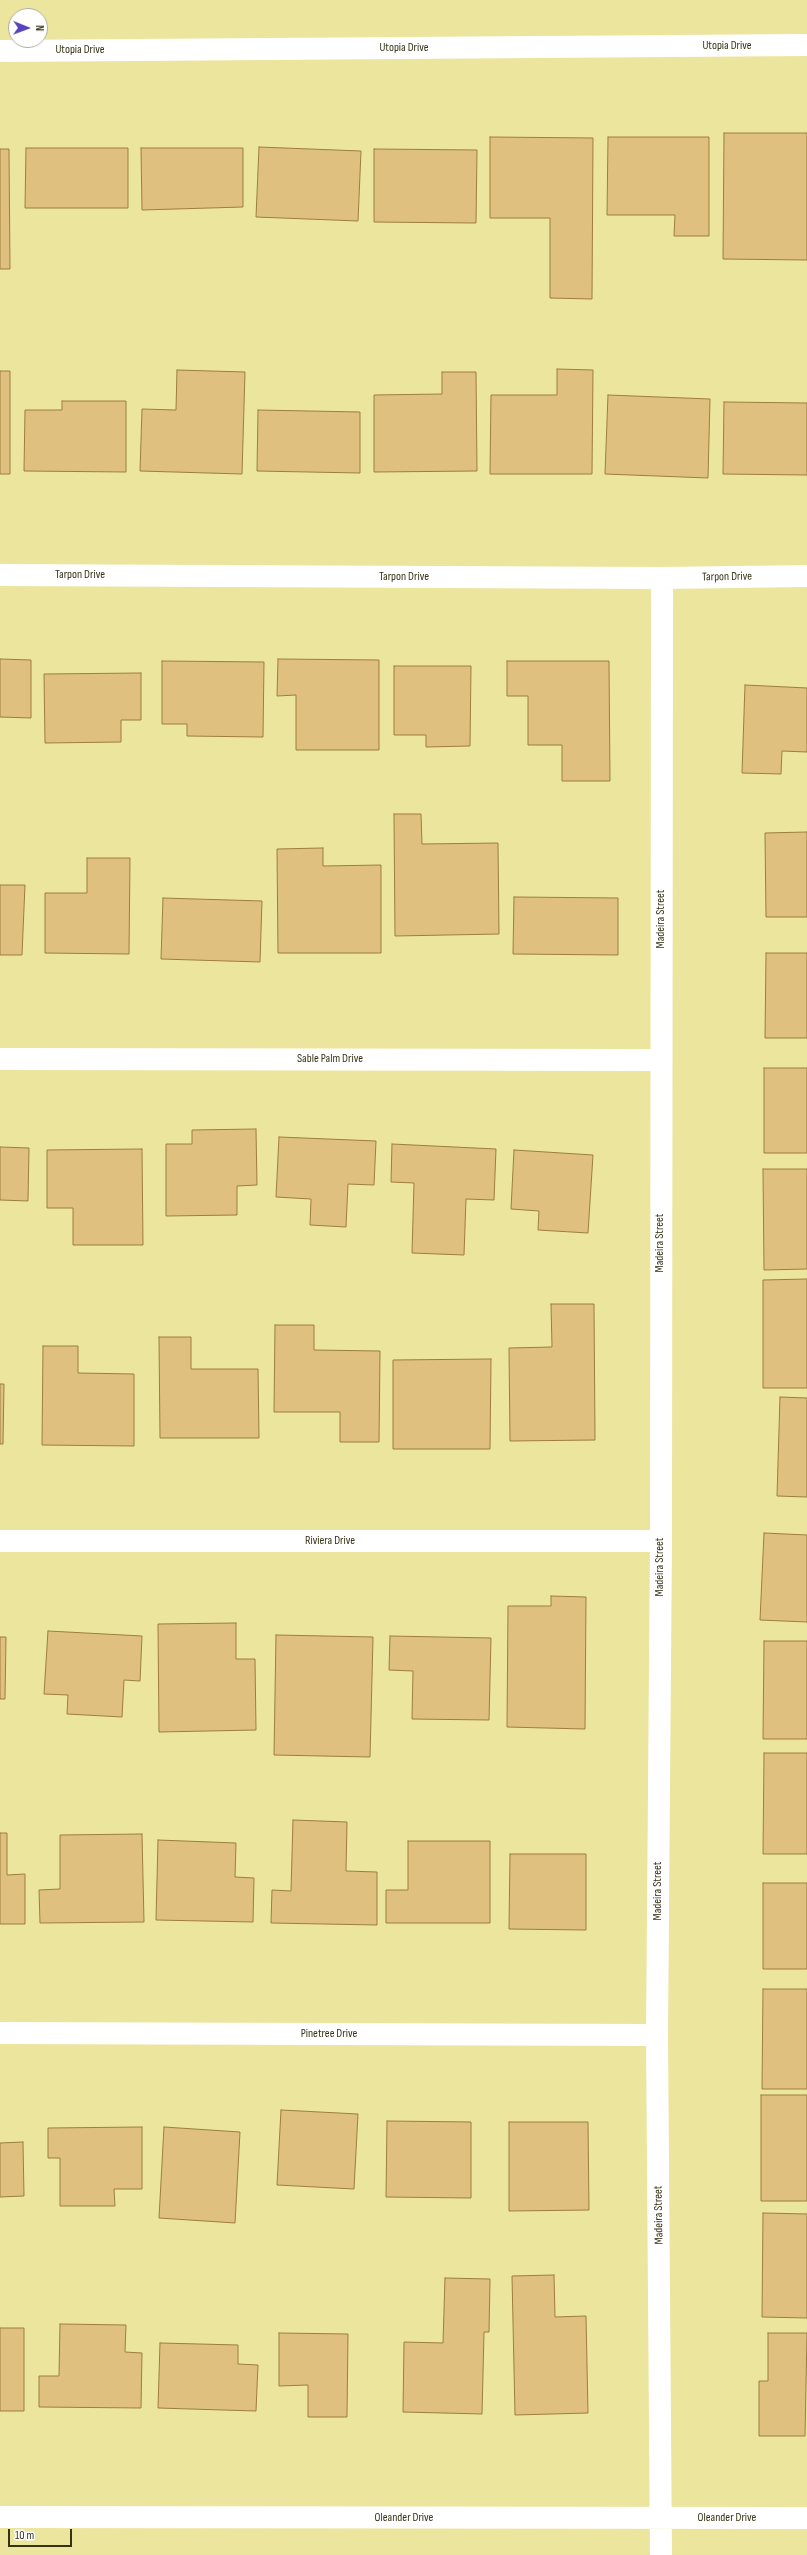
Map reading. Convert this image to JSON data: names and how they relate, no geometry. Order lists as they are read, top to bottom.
{
  "streets": {
    "street": [
      "Utopia Drive",
      "Tarpon Drive",
      "Madeira Street",
      "Sable Palm Drive",
      "Riviera Drive",
      "Pinetree Drive",
      "Oleander Drive"
    ]
  },
  "crossings": [
    ["Tarpon Drive", "Madeira Street"],
    ["Madeira Street", "Sable Palm Drive"],
    ["Madeira Street", "Riviera Drive"],
    ["Madeira Street", "Pinetree Drive"],
    ["Madeira Street", "Oleander Drive"]
  ],
  "scale_bar": "10 m",
  "north": "right"
}
